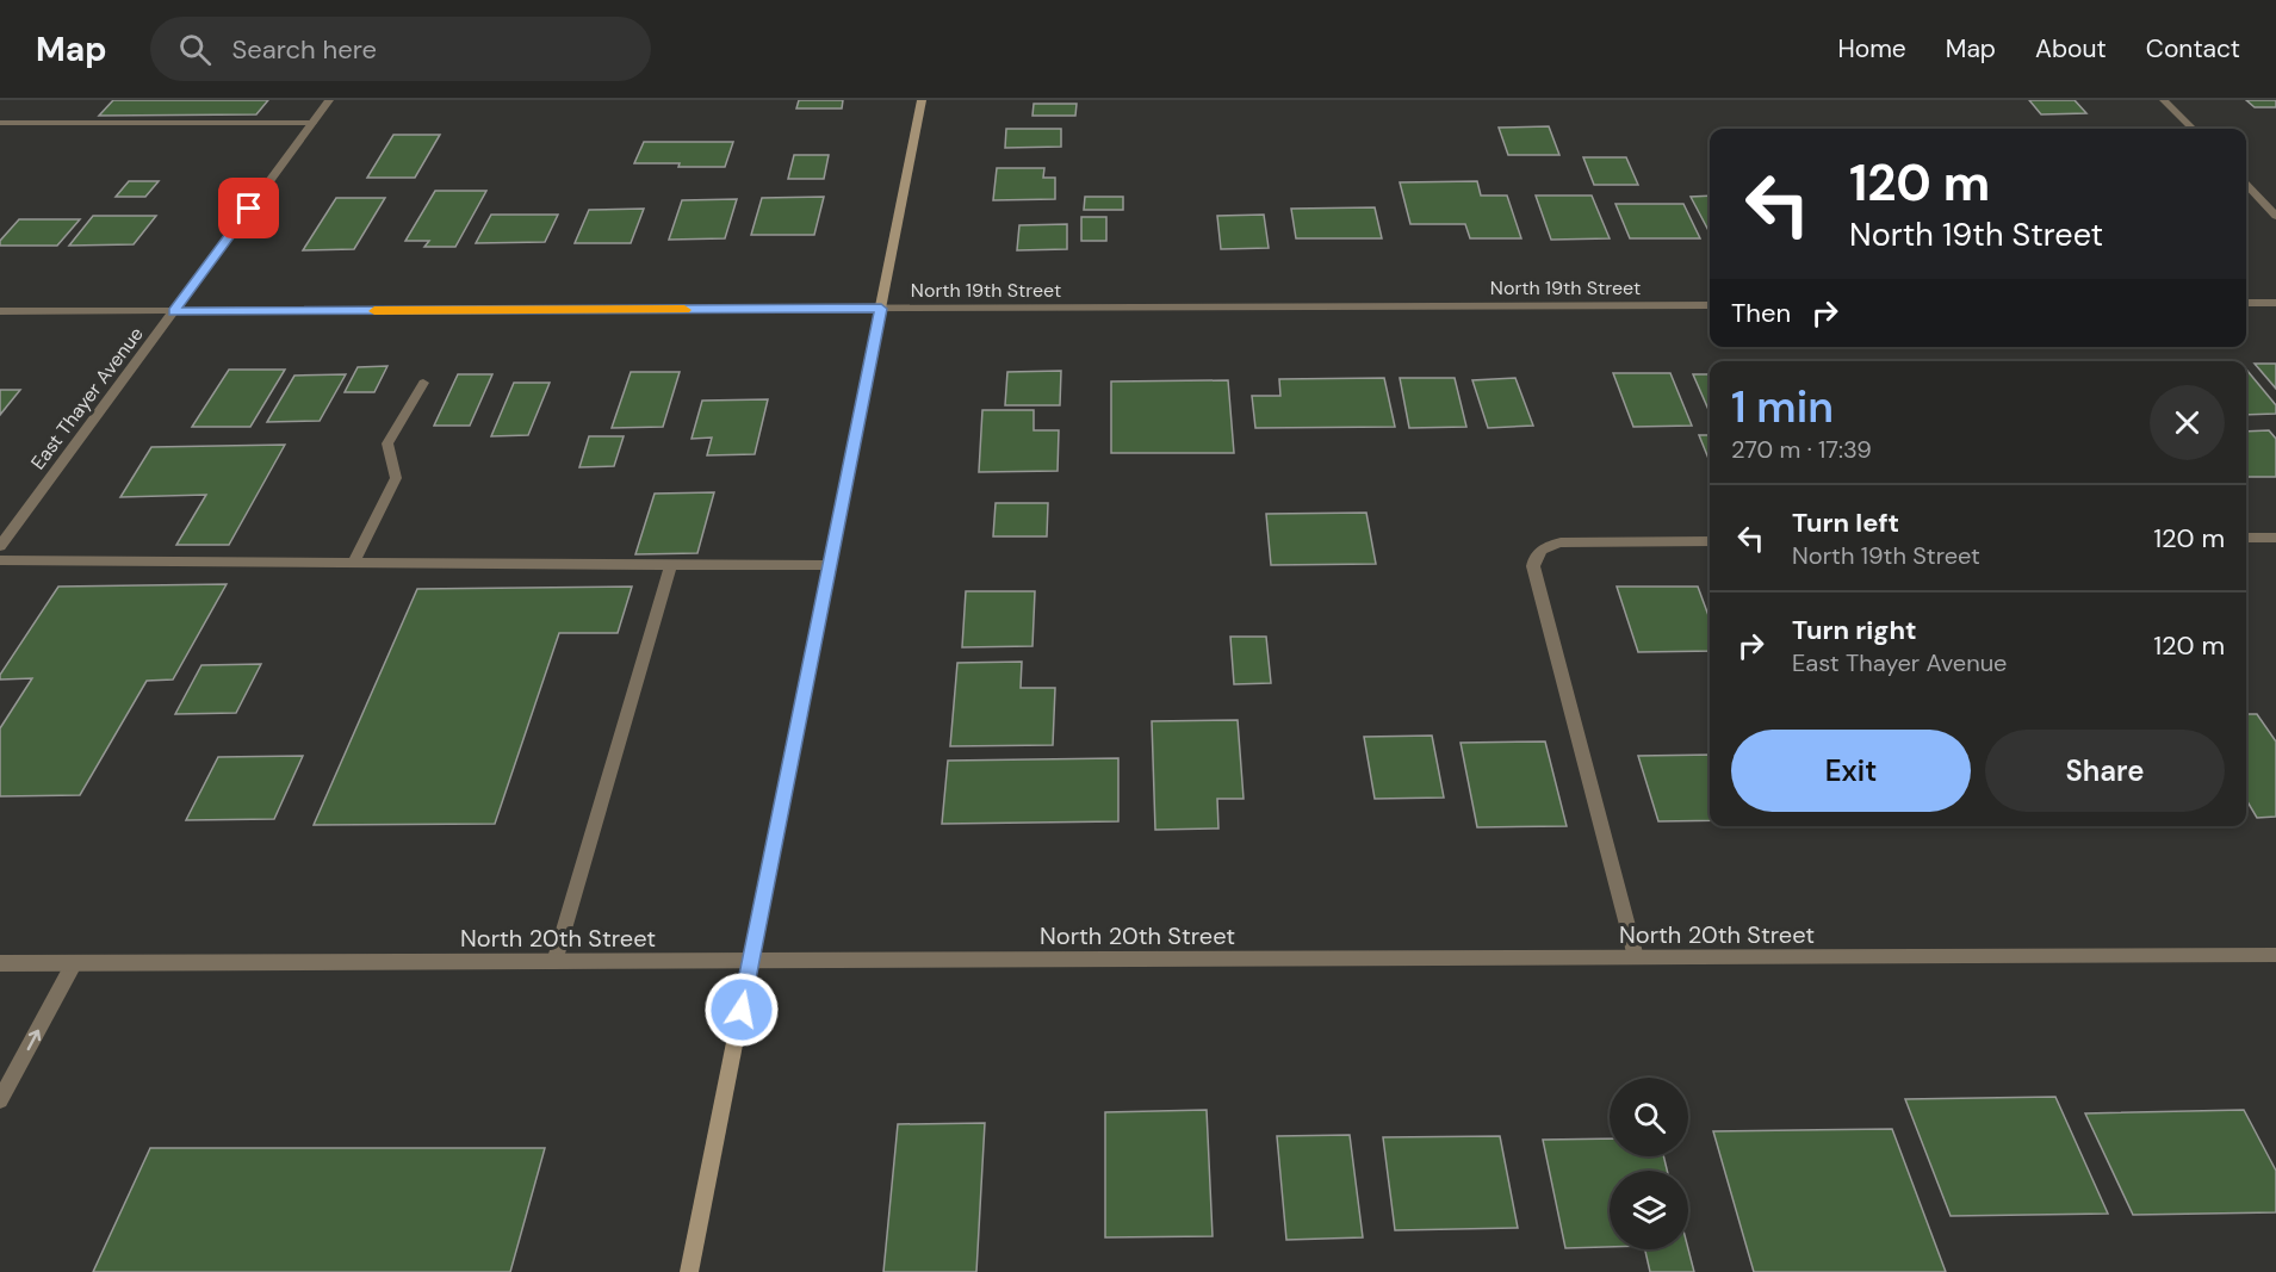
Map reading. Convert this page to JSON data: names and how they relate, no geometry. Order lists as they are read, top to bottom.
{
  "streets": {
    "street": ["North 19th Street", "East Thayer Avenue", "North 20th Street"]
  },
  "crossings": [
    ["North 19th Street", "East Thayer Avenue"]
  ],
  "page": {
    "header": "Map",
    "search": "Search here",
    "nav": [
      "Home",
      "Map",
      "About",
      "Contact"
    ],
    "turn": ["120 m", "North 19th Street"],
    "then": "Then",
    "heading": ["1 min", "270 m · 17:39"],
    "list": [
      {
        "name": "Turn left",
        "note": "North 19th Street",
        "value": "120 m"
      },
      {
        "name": "Turn right",
        "note": "East Thayer Avenue",
        "value": "120 m"
      }
    ],
    "buttons": ["Exit", "Share"]
  }
}
